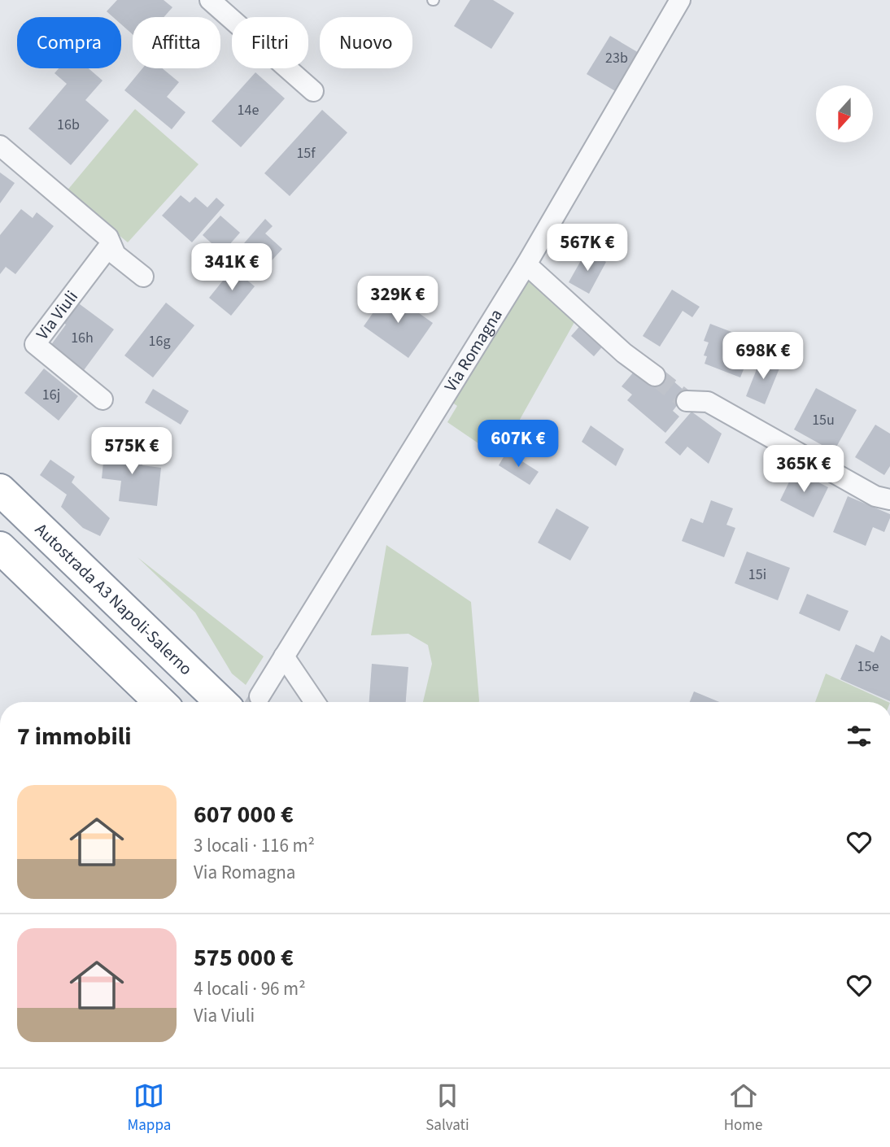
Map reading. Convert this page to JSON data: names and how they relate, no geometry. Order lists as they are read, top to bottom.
{
  "streets": {
    "highway": ["Autostrada A3 Napoli-Salerno"],
    "street": ["Via Viuli", "Via Romagna"]
  },
  "house_numbers": [
    "23b",
    "14e",
    "16b",
    "15f",
    "16h",
    "16g",
    "16j",
    "15u",
    "15i",
    "15e"
  ],
  "north": "bottom",
  "page": {
    "chip": [
      "Compra",
      "Affitta",
      "Filtri",
      "Nuovo"
    ],
    "price": [
      "567K €",
      "341K €",
      "329K €",
      "698K €",
      "607K €",
      "575K €",
      "365K €"
    ],
    "heading": "7 immobili",
    "list": [
      {
        "name": "607 000 €",
        "note": "3 locali · 116 m² · Via Romagna"
      },
      {
        "name": "575 000 €",
        "note": "4 locali · 96 m² · Via Viuli"
      }
    ],
    "tabs": ["Mappa", "Salvati", "Home"]
  }
}
